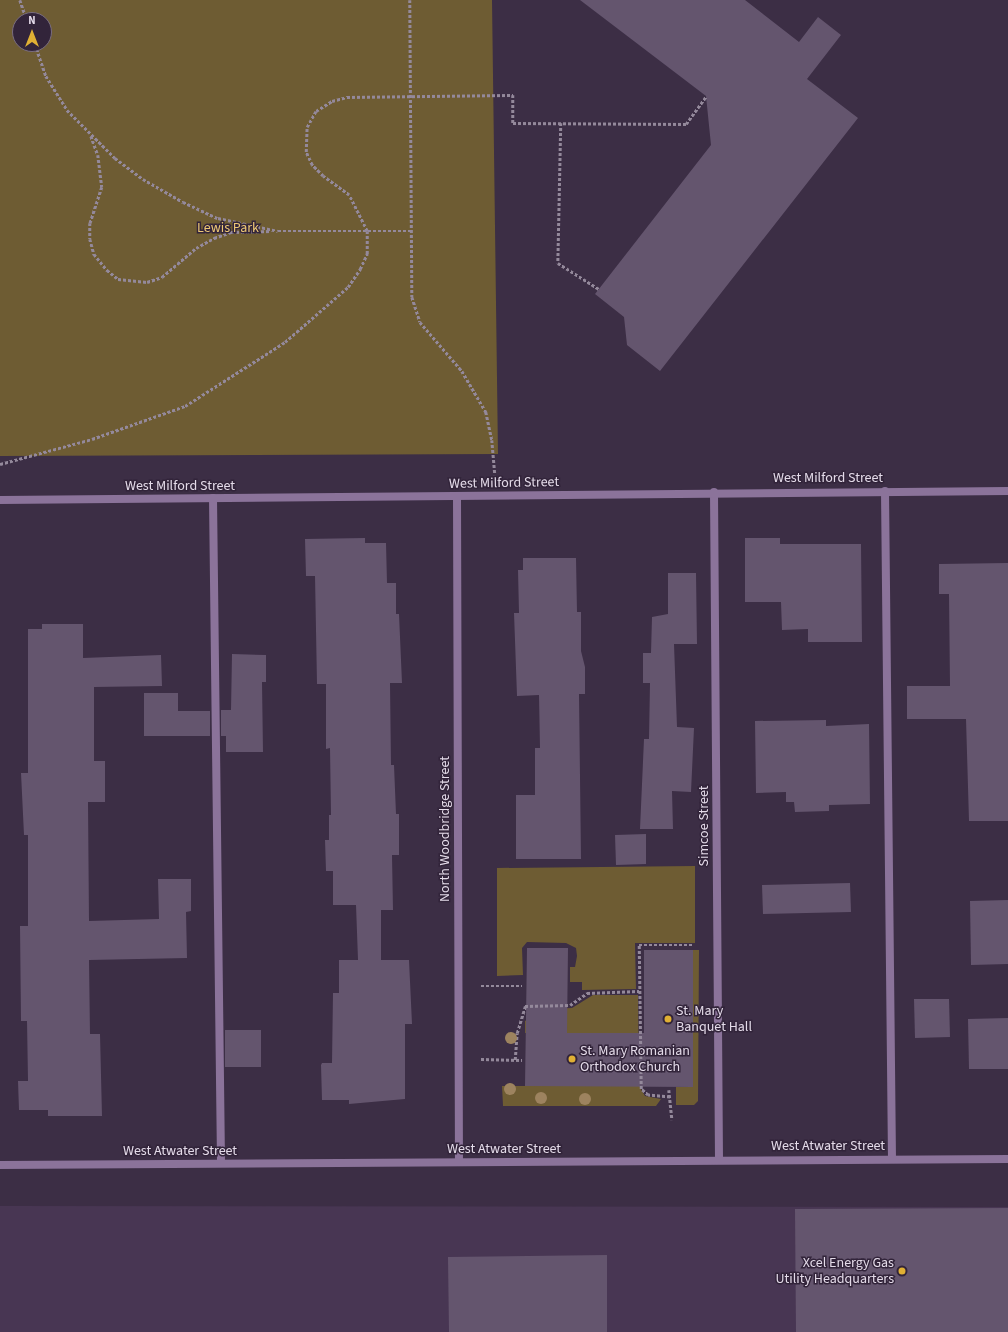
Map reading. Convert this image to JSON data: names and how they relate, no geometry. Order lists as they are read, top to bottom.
{
  "streets": {
    "street": [
      "West Milford Street",
      "Simcoe Street",
      "North Woodbridge Street",
      "West Atwater Street"
    ]
  },
  "crossings": [
    ["West Milford Street", "Simcoe Street"],
    ["West Milford Street", "North Woodbridge Street"],
    ["Simcoe Street", "West Atwater Street"],
    ["North Woodbridge Street", "West Atwater Street"]
  ],
  "parks": ["Lewis Park"],
  "places": ["St. Mary Banquet Hall", "St. Mary Romanian Orthodox Church", "Xcel Energy Gas Utility Headquarters"],
  "north": "top"
}
